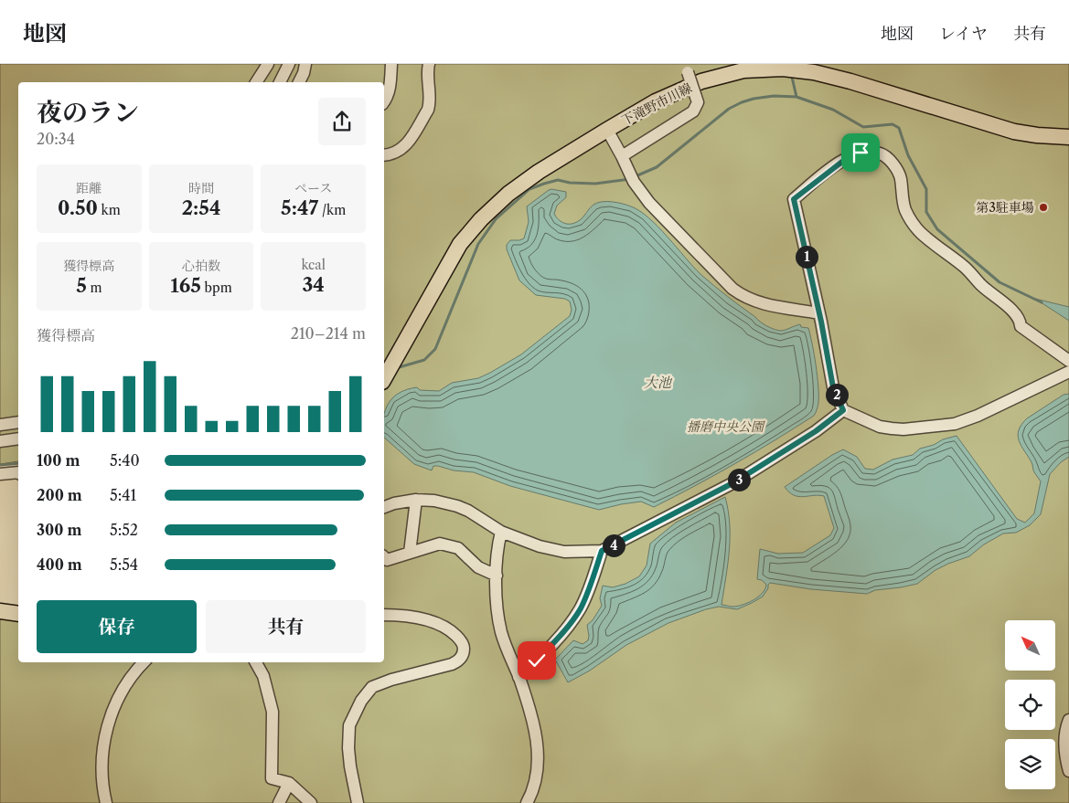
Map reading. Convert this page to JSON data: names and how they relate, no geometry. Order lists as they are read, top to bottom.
{
  "streets": {
    "main road": ["下滝野市川線"]
  },
  "water": ["大池"],
  "parks": ["播磨中央公園"],
  "places": ["第3駐車場"],
  "north": "top left",
  "page": {
    "header": "地図",
    "nav": ["地図", "レイヤ", "共有"],
    "heading": ["夜のラン", "20:34"],
    "stats": [
      ["距離", "0.50 km"],
      ["時間", "2:54"],
      ["ペース", "5:47 /km"],
      ["獲得標高", "5 m"],
      ["心拍数", "165 bpm"],
      ["kcal", "34"]
    ],
    "pins": [
      "1",
      "2",
      "3",
      "4"
    ],
    "chart": ["獲得標高", "210–214 m"],
    "list": [
      {
        "name": "100 m",
        "note": "5:40"
      },
      {
        "name": "200 m",
        "note": "5:41"
      },
      {
        "name": "300 m",
        "note": "5:52"
      },
      {
        "name": "400 m",
        "note": "5:54"
      }
    ],
    "buttons": ["保存", "共有"]
  }
}
